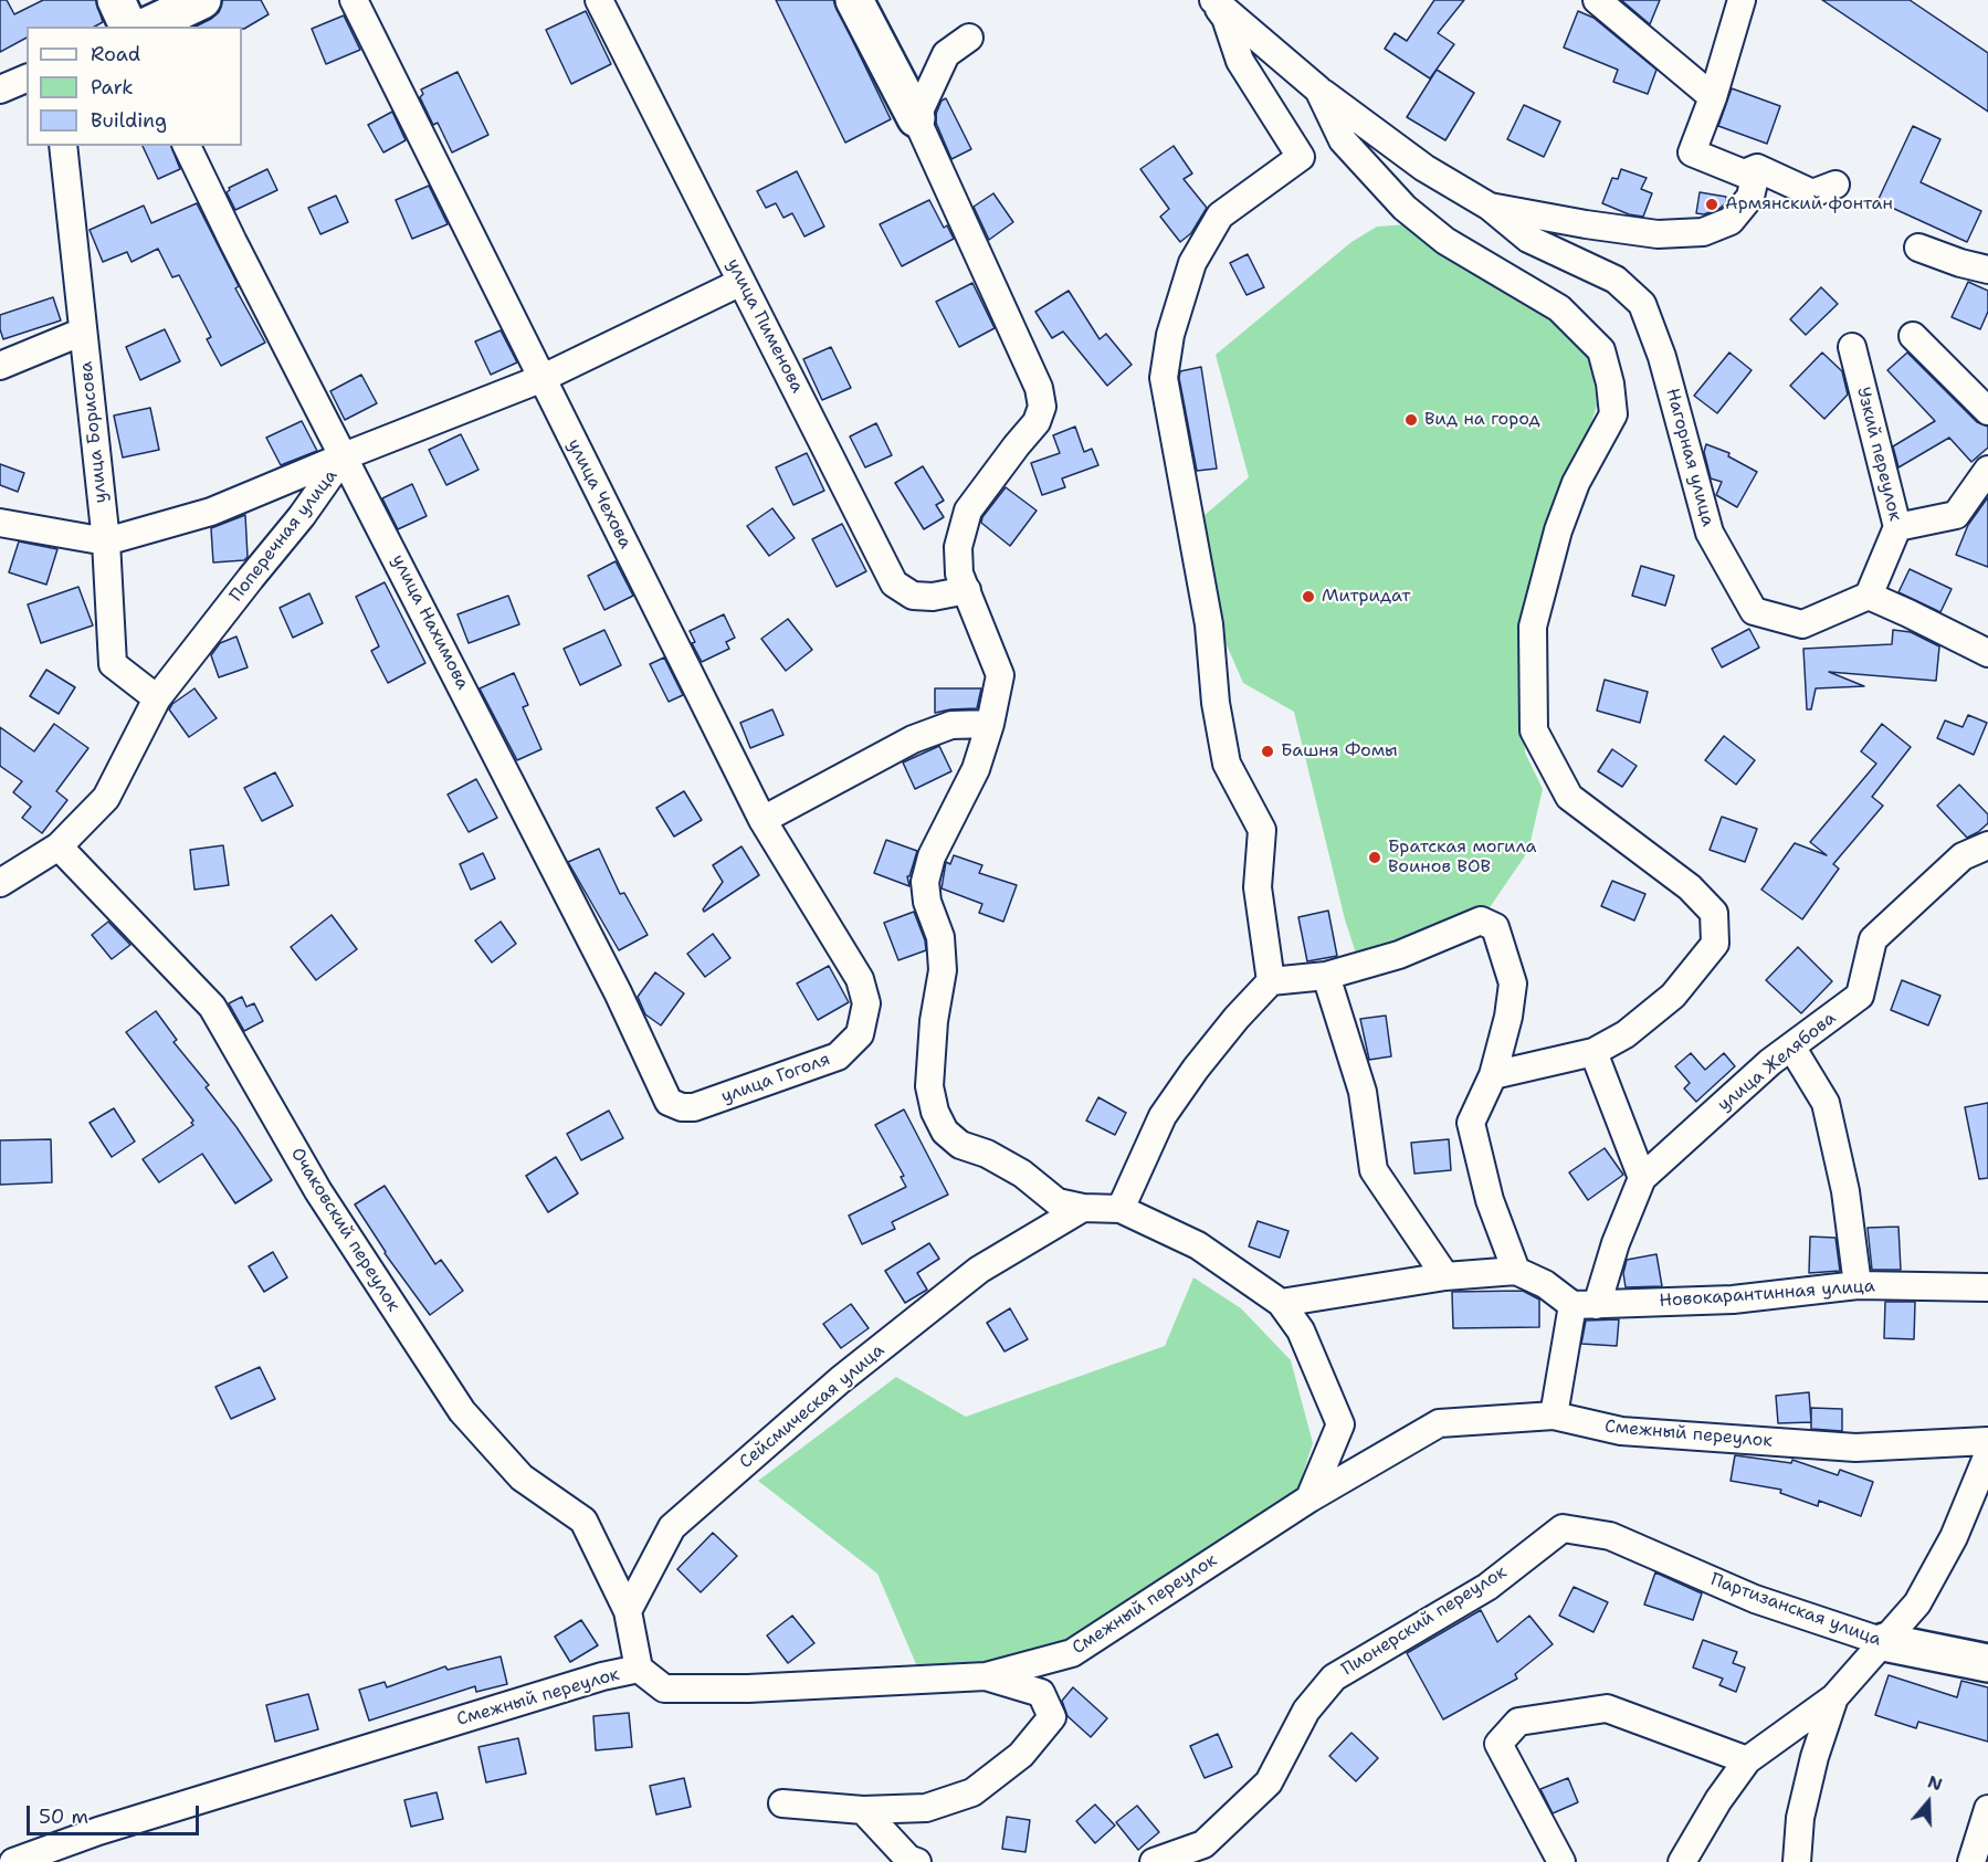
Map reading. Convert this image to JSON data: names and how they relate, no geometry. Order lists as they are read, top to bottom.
{
  "streets": {
    "street": [
      "улица Пименова",
      "улица Борисова",
      "Узкий переулок",
      "Нагорная улица",
      "улица Чехова",
      "Поперечная улица",
      "улица Нахимова",
      "улица Желябова",
      "улица Гоголя",
      "Очаковский переулок",
      "Новокарантинная улица",
      "Сейсмическая улица",
      "Смежный переулок",
      "Партизанская улица",
      "Пионерский переулок"
    ]
  },
  "crossings": [
    ["улица Пименова", "Поперечная улица"],
    ["улица Борисова", "Поперечная улица"],
    ["Узкий переулок", "Нагорная улица"],
    ["улица Чехова", "Поперечная улица"],
    ["улица Чехова", "улица Гоголя"],
    ["Поперечная улица", "улица Нахимова"],
    ["Поперечная улица", "Очаковский переулок"],
    ["улица Нахимова", "улица Гоголя"],
    ["улица Желябова", "Новокарантинная улица"],
    ["Очаковский переулок", "Сейсмическая улица"],
    ["Партизанская улица", "Пионерский переулок"]
  ],
  "places": [
    "Армянский фонтан",
    "Вид на город",
    "Митридат",
    "Башня Фомы",
    "Братская могила Воинов ВОВ"
  ],
  "legend": ["Road", "Park", "Building"],
  "scale_bar": "50 m",
  "north": "top"
}
